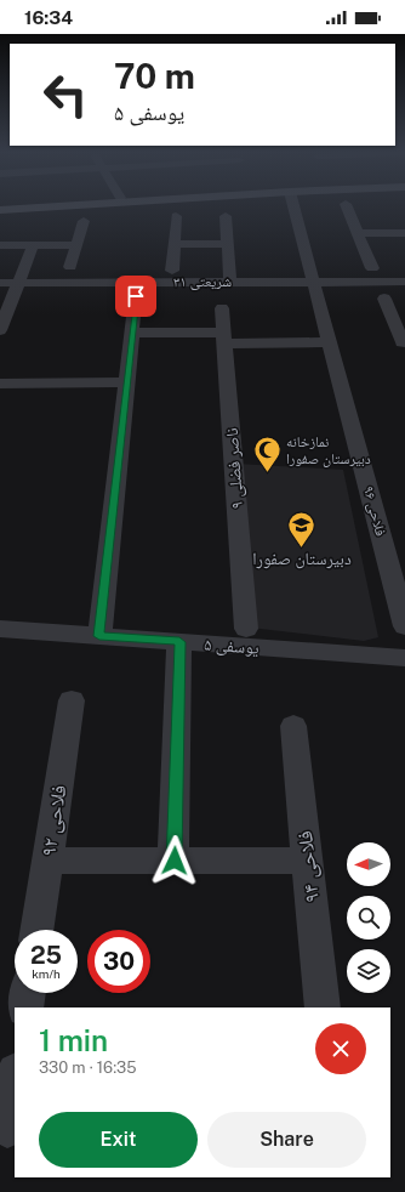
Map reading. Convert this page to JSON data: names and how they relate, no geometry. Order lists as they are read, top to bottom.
{
  "streets": {
    "street": [
      "شریعتی ۳۱",
      "ناصر فضلی ۹",
      "فلاحی ۹۶",
      "یوسفی ۵",
      "فلاحی ۹۲",
      "فلاحی ۹۴"
    ]
  },
  "crossings": [
    ["شریعتی ۳۱", "فلاحی ۹۶"]
  ],
  "places": {
    "mosque": ["نمازخانه دبیرستان صفورا"],
    "school or university": ["دبیرستان صفورا"]
  },
  "north": "left",
  "page": {
    "status": "16:34",
    "turn": ["70 m", "یوسفی ۵"],
    "speed": "25 km/h",
    "limit": "30",
    "heading": ["1 min", "330 m · 16:35"],
    "buttons": ["Exit", "Share"]
  }
}
